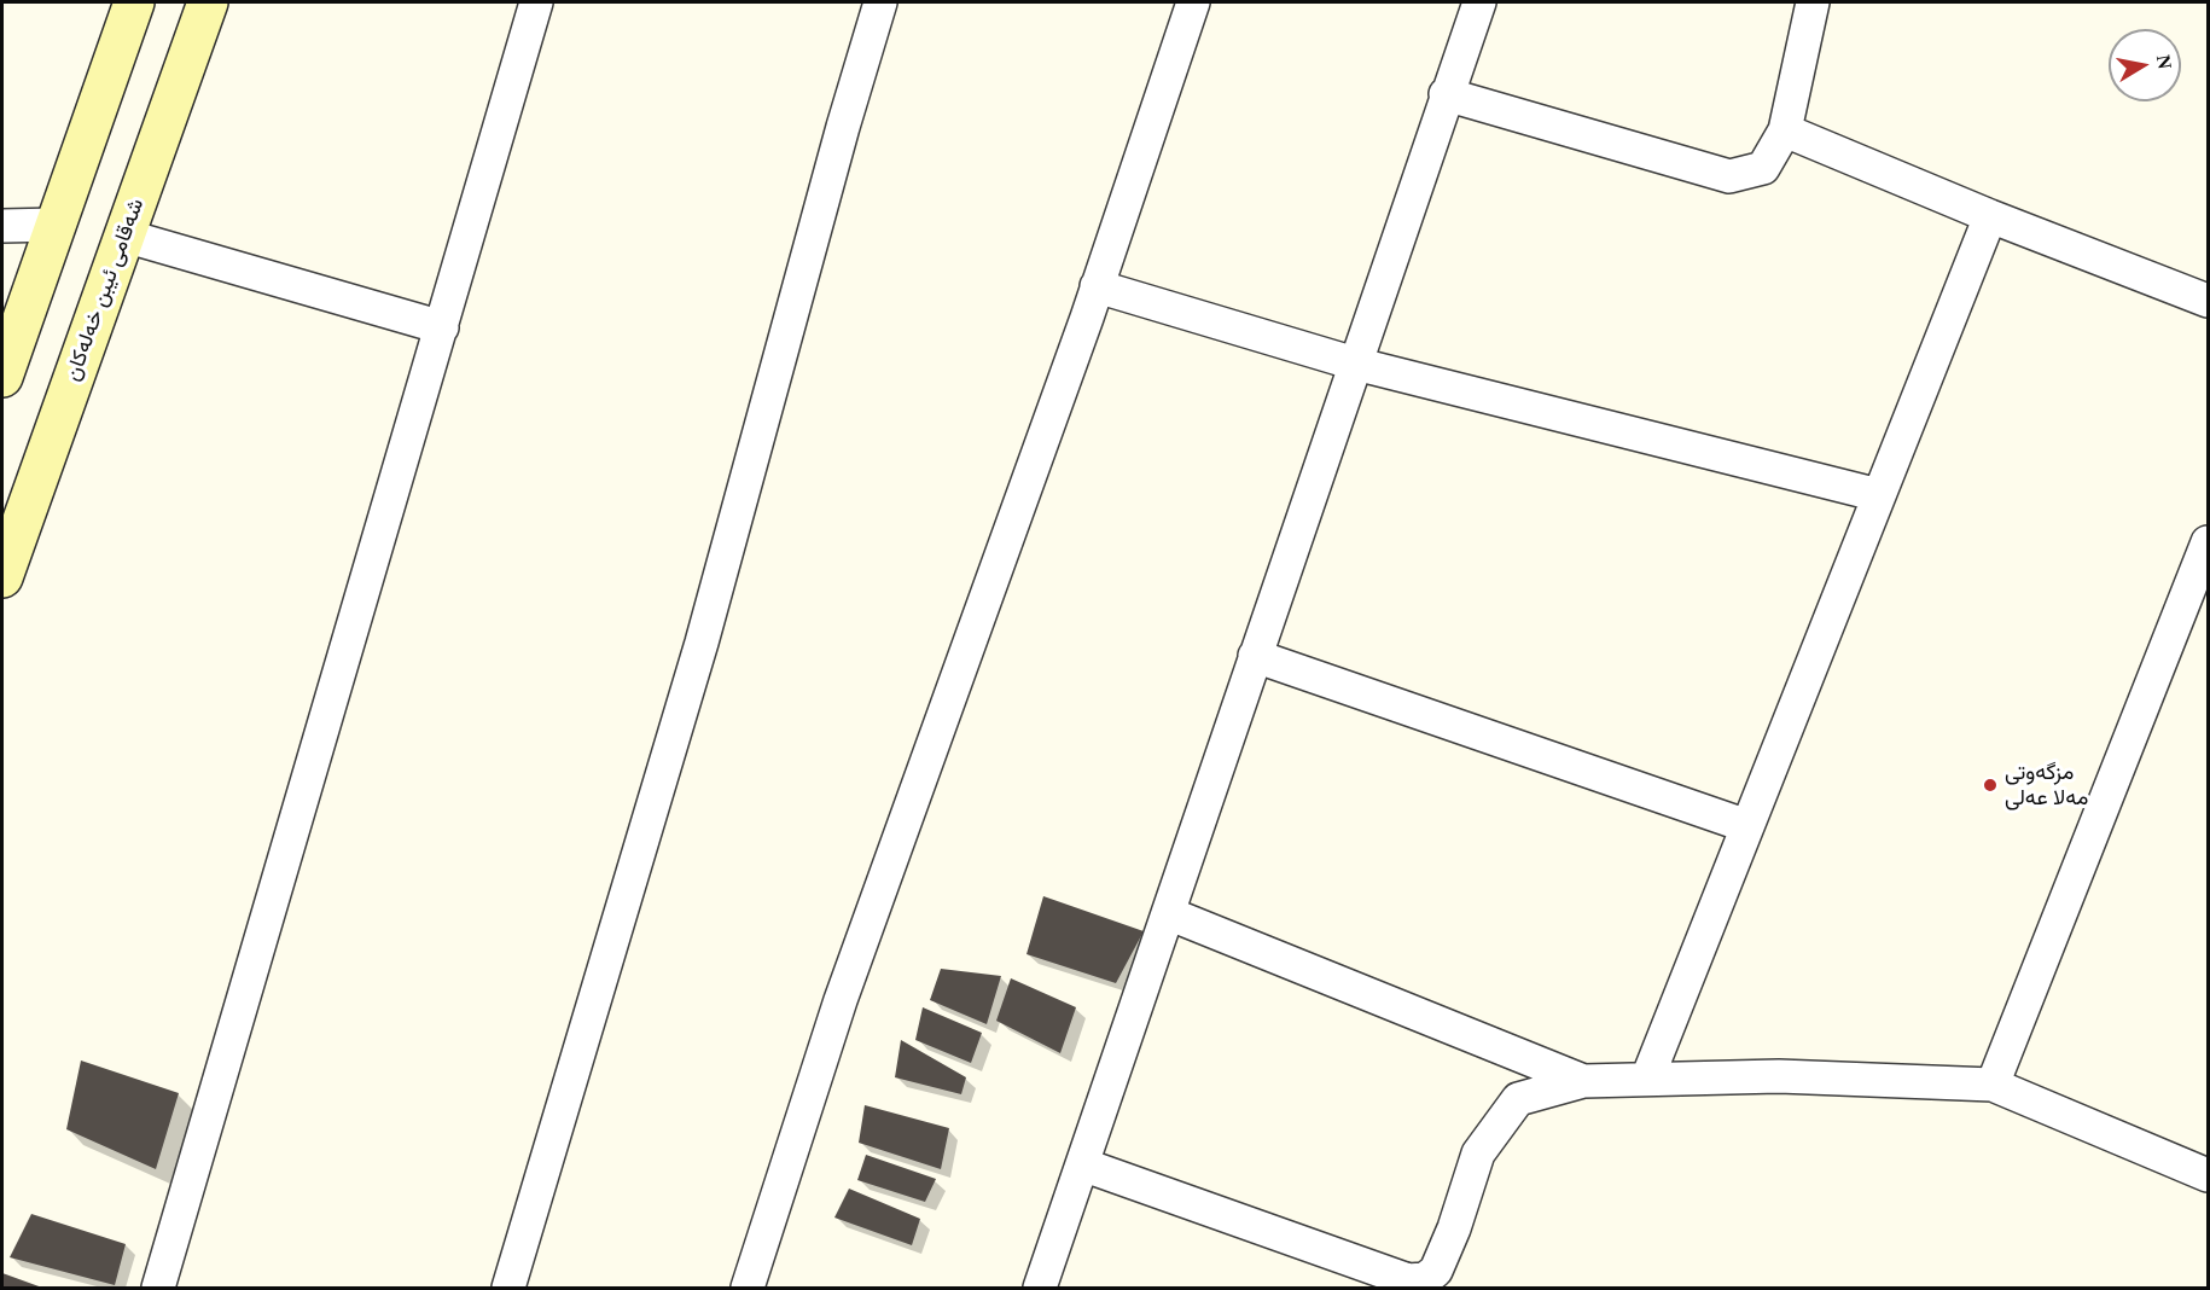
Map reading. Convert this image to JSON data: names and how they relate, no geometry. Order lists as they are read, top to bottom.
{
  "streets": {
    "main road": ["شەقامی ئیبن خەلەکان"]
  },
  "places": ["مزگەوتی مەلا عەلی"],
  "north": "right"
}
